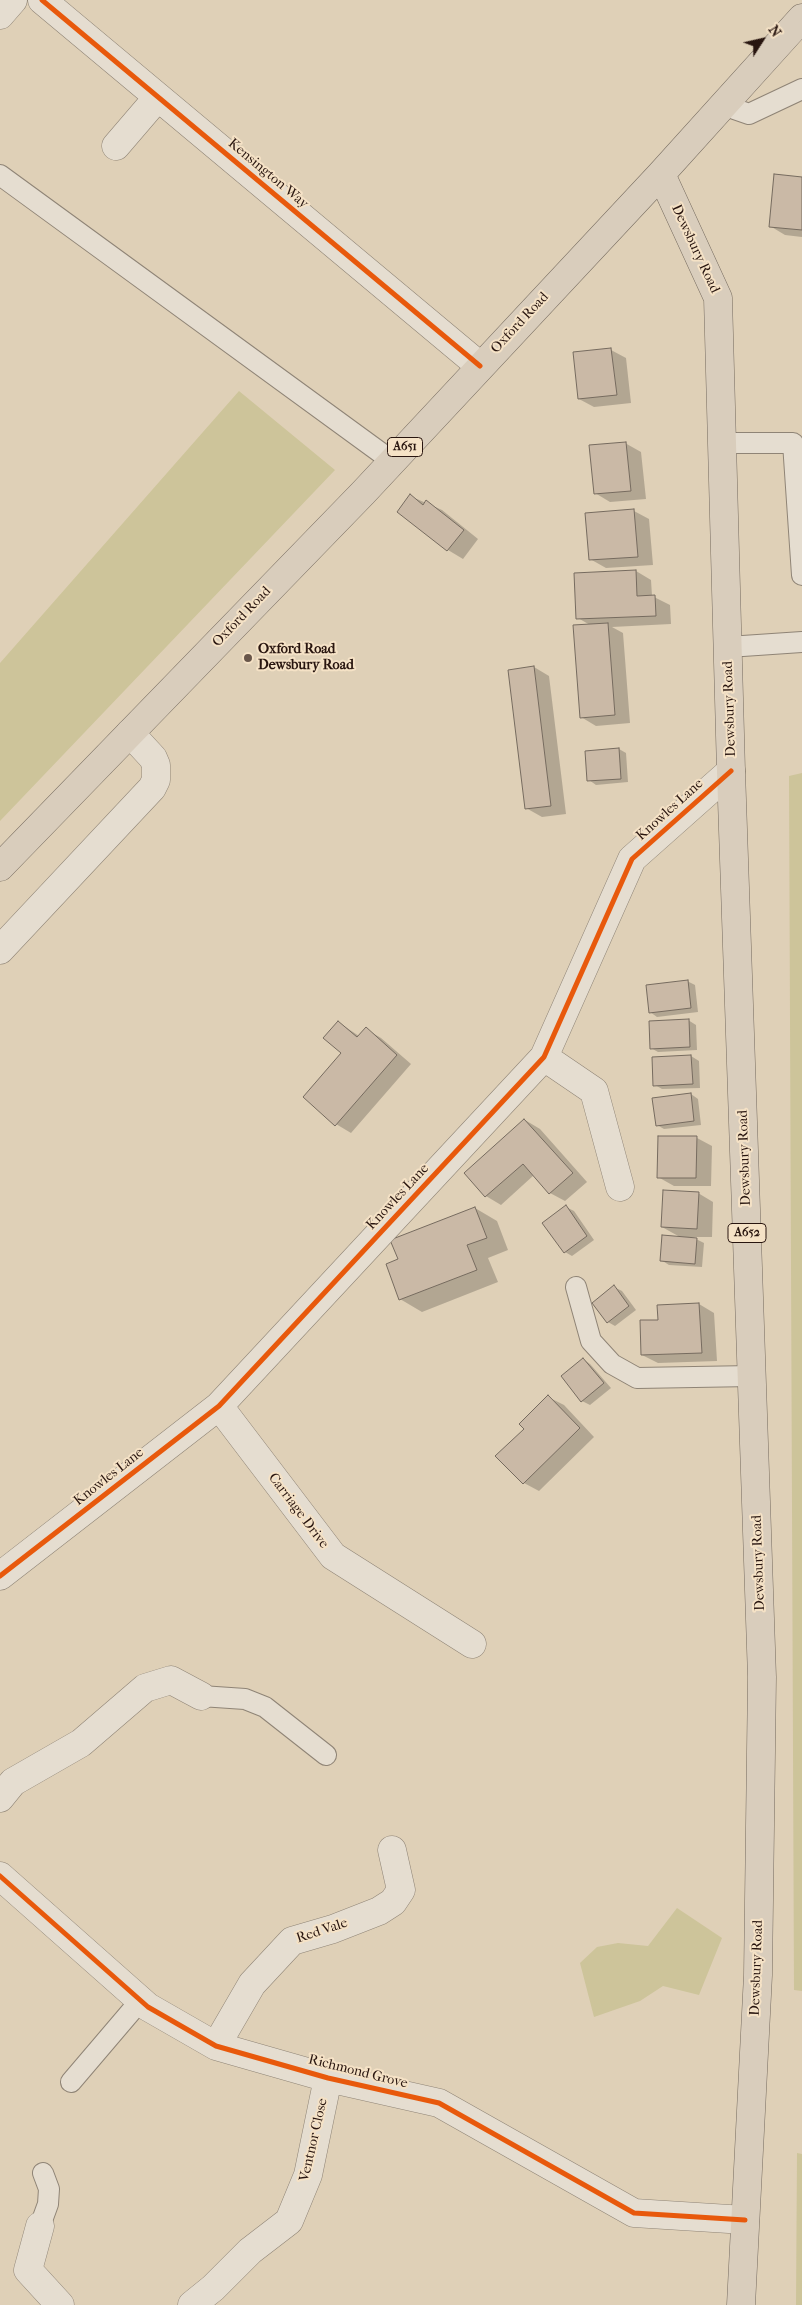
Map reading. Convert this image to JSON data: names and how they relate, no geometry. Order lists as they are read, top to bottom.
{
  "streets": {
    "main road": [
      "Dewsbury Road",
      "Oxford Road",
      "A651",
      "A652"
    ],
    "street": [
      "Kensington Way",
      "Knowles Lane",
      "Carriage Drive",
      "Red Vale",
      "Richmond Grove",
      "Ventnor Close"
    ]
  },
  "crossings": [
    ["Kensington Way", "Oxford Road"],
    ["Dewsbury Road", "Oxford Road"],
    ["Dewsbury Road", "Knowles Lane"],
    ["Dewsbury Road", "Richmond Grove"],
    ["Knowles Lane", "Carriage Drive"],
    ["Red Vale", "Richmond Grove"],
    ["Richmond Grove", "Ventnor Close"]
  ],
  "places": ["Oxford Road Dewsbury Road"],
  "north": "top right"
}
